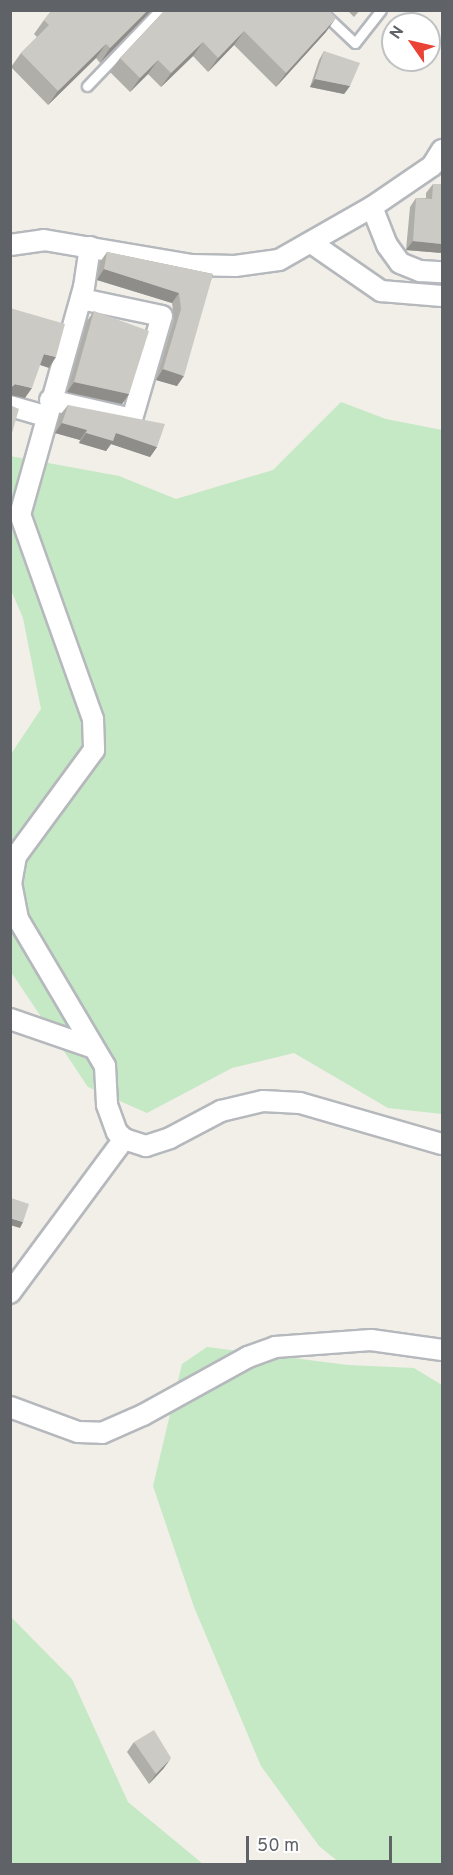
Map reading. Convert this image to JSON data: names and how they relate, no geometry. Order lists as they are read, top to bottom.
{
  "scale_bar": "50 m",
  "north": "top left"
}
